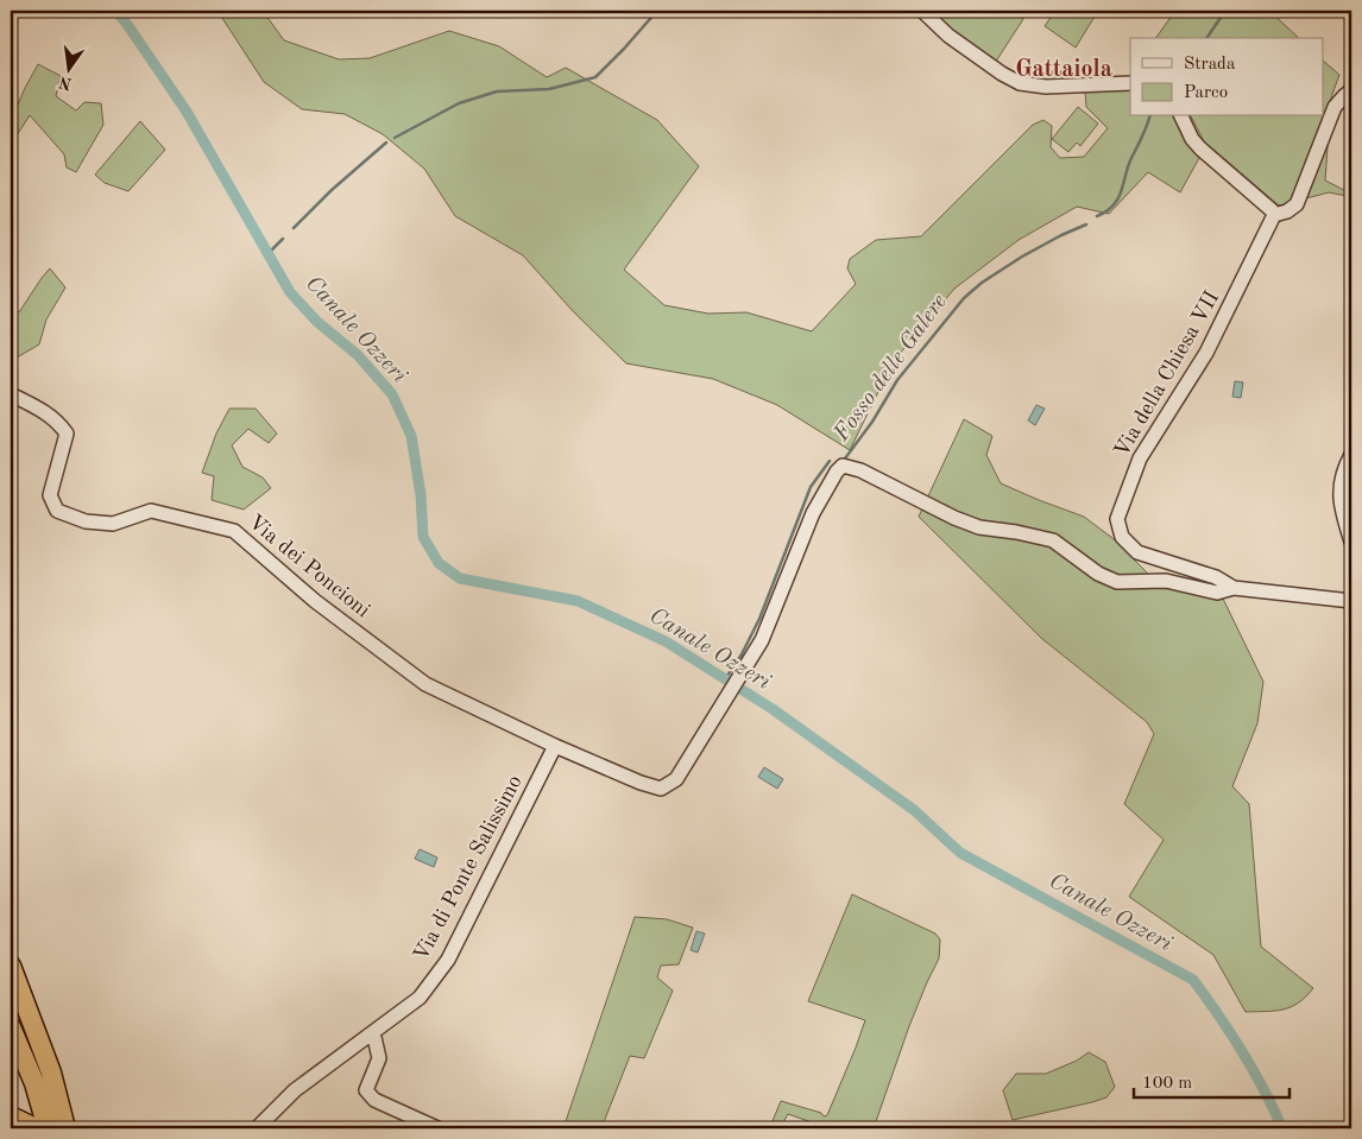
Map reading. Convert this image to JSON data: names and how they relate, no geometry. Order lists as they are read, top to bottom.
{
  "streets": {
    "street": ["Via della Chiesa VII", "Via dei Poncioni", "Via di Ponte Salissimo"]
  },
  "crossings": [
    ["Via dei Poncioni", "Via di Ponte Salissimo"]
  ],
  "districts": ["Gattaiola"],
  "water": ["Canale Ozzeri", "Fosso delle Galere"],
  "legend": ["Strada", "Parco"],
  "scale_bar": "100 m",
  "north": "bottom"
}
